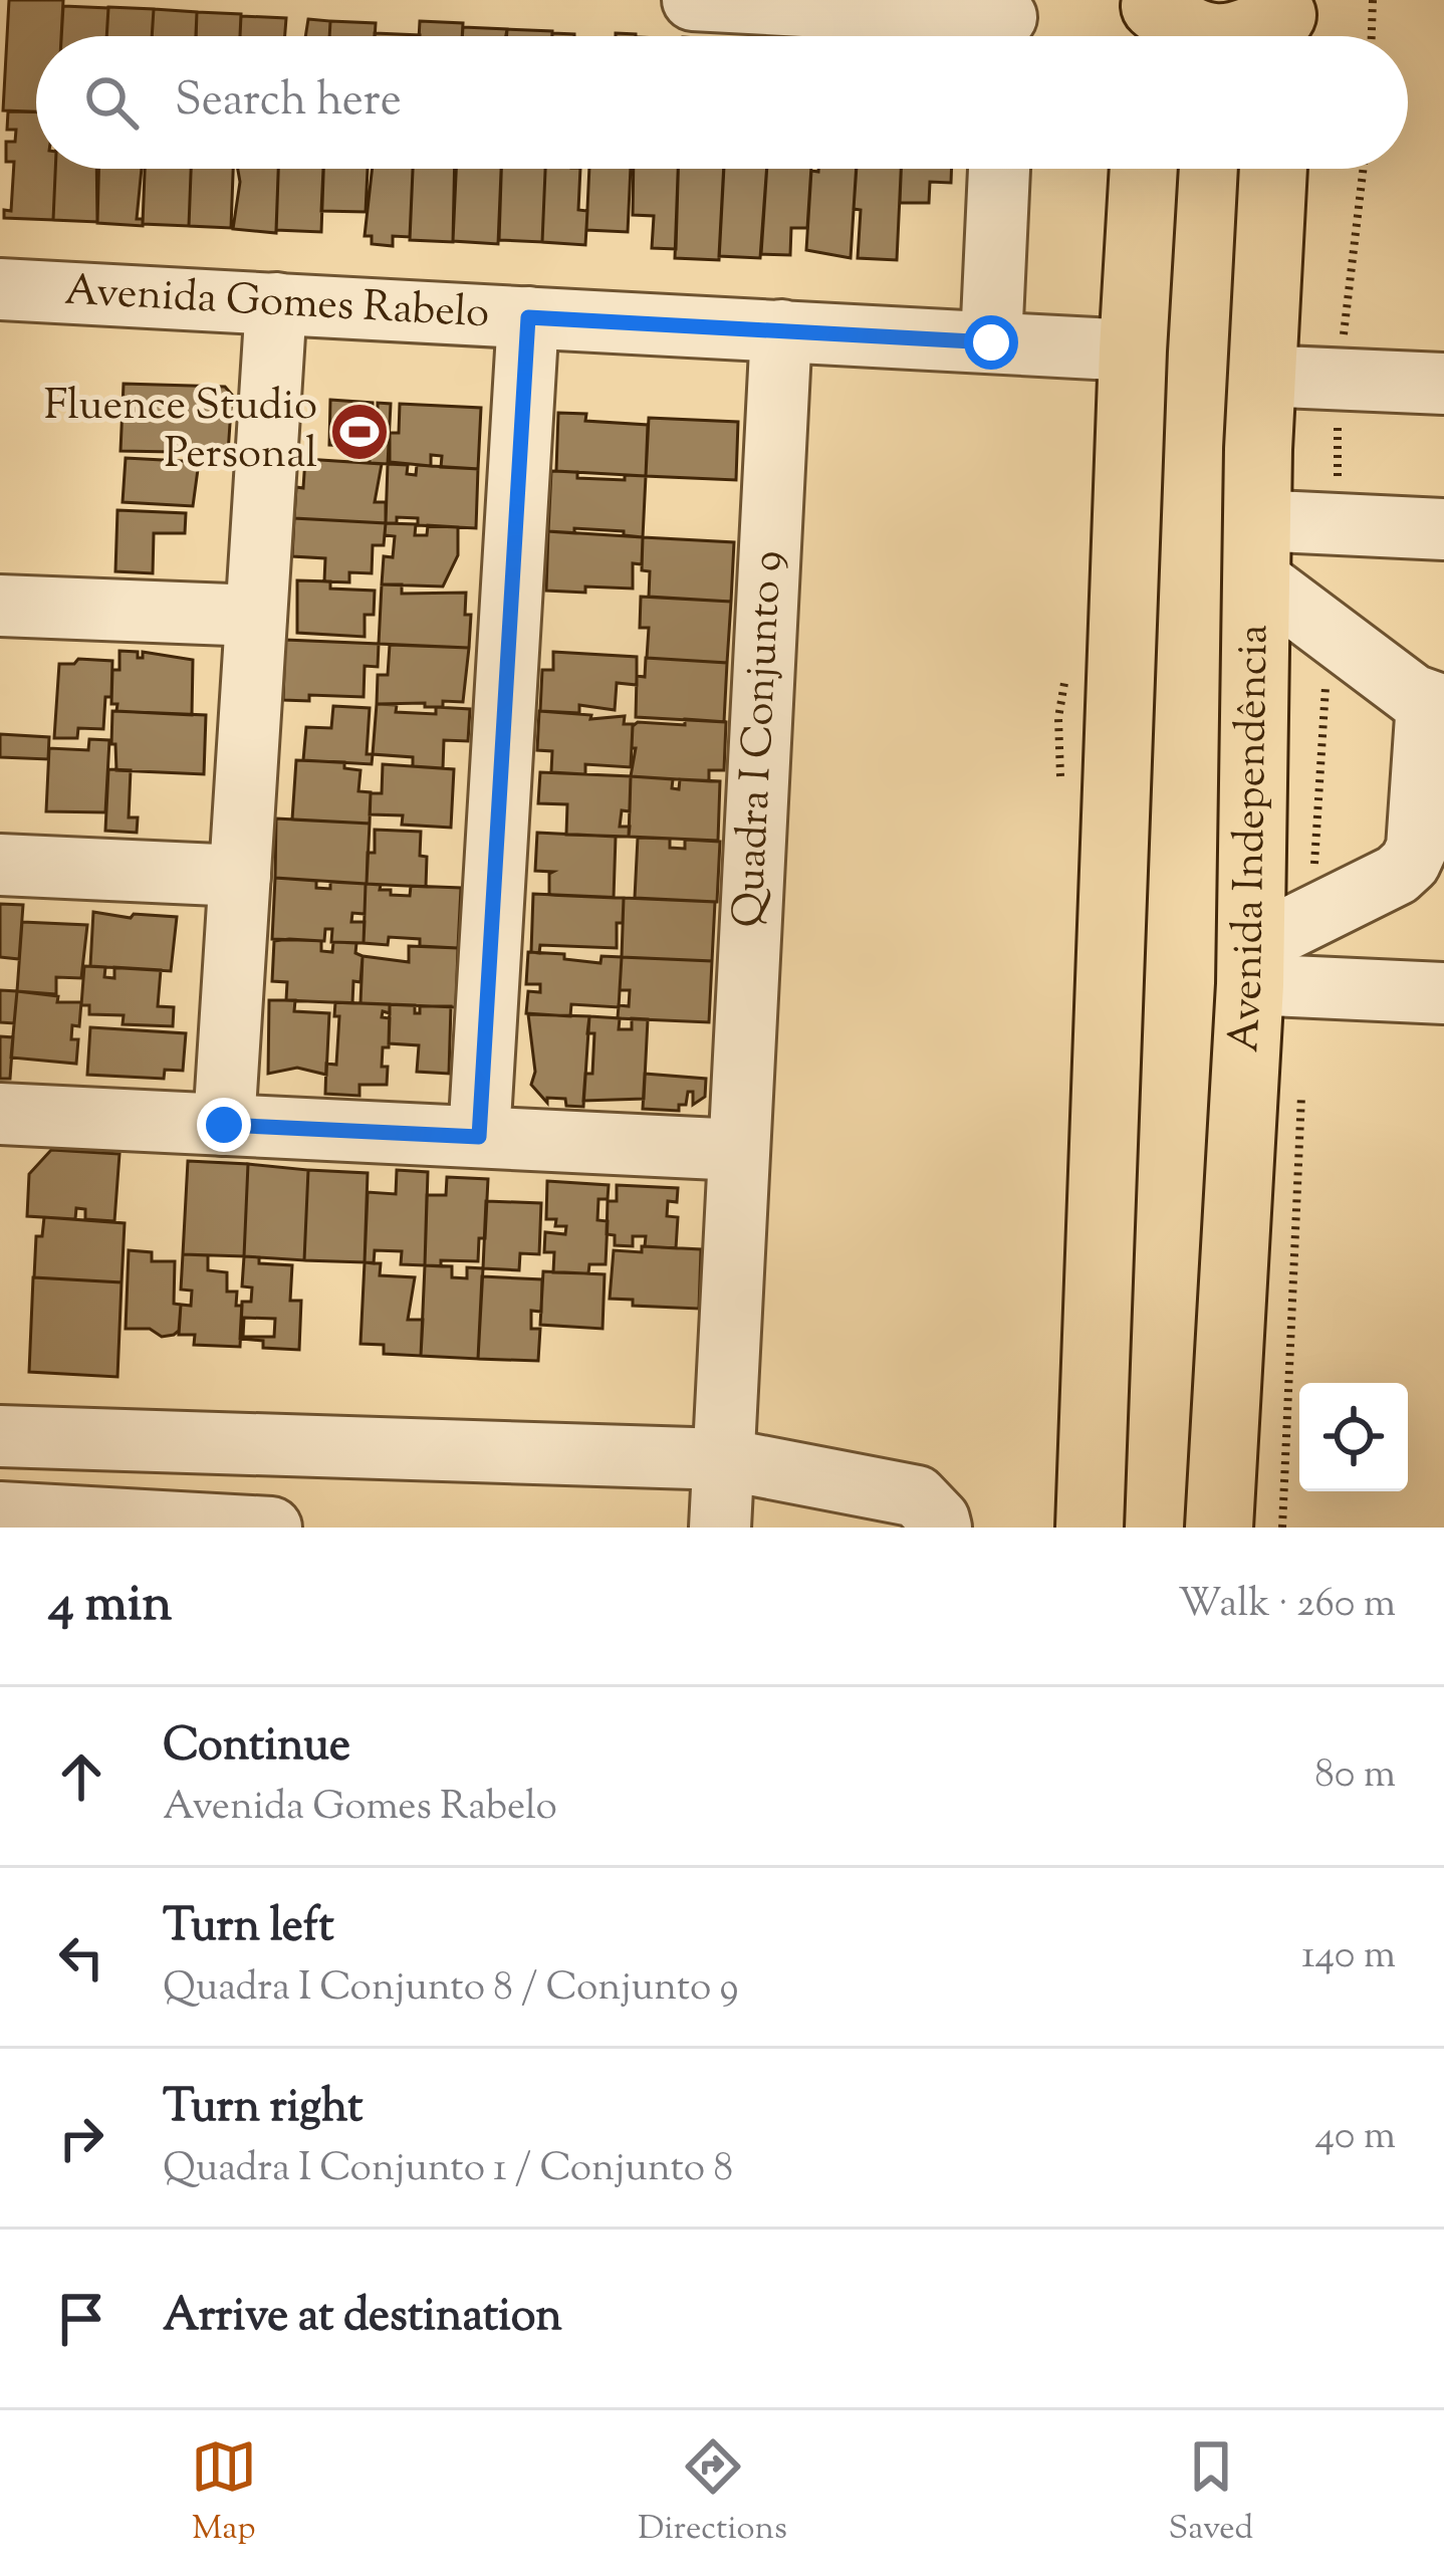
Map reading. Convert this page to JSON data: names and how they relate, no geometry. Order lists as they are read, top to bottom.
{
  "streets": {
    "main road": ["Avenida Independência"],
    "street": ["Avenida Gomes Rabelo", "Quadra I Conjunto 9"]
  },
  "crossings": [
    ["Avenida Gomes Rabelo", "Quadra I Conjunto 9"]
  ],
  "places": {
    "sports": ["Fluence Studio Personal"]
  },
  "page": {
    "search": "Search here",
    "heading": ["4 min", "Walk · 260 m"],
    "list": [
      ["Continue", "Avenida Gomes Rabelo", "80 m"],
      ["Turn left", "Quadra I Conjunto 8 / Conjunto 9", "140 m"],
      ["Turn right", "Quadra I Conjunto 1 / Conjunto 8", "40 m"],
      "Arrive at destination"
    ],
    "nav": ["Map", "Directions", "Saved"]
  }
}
